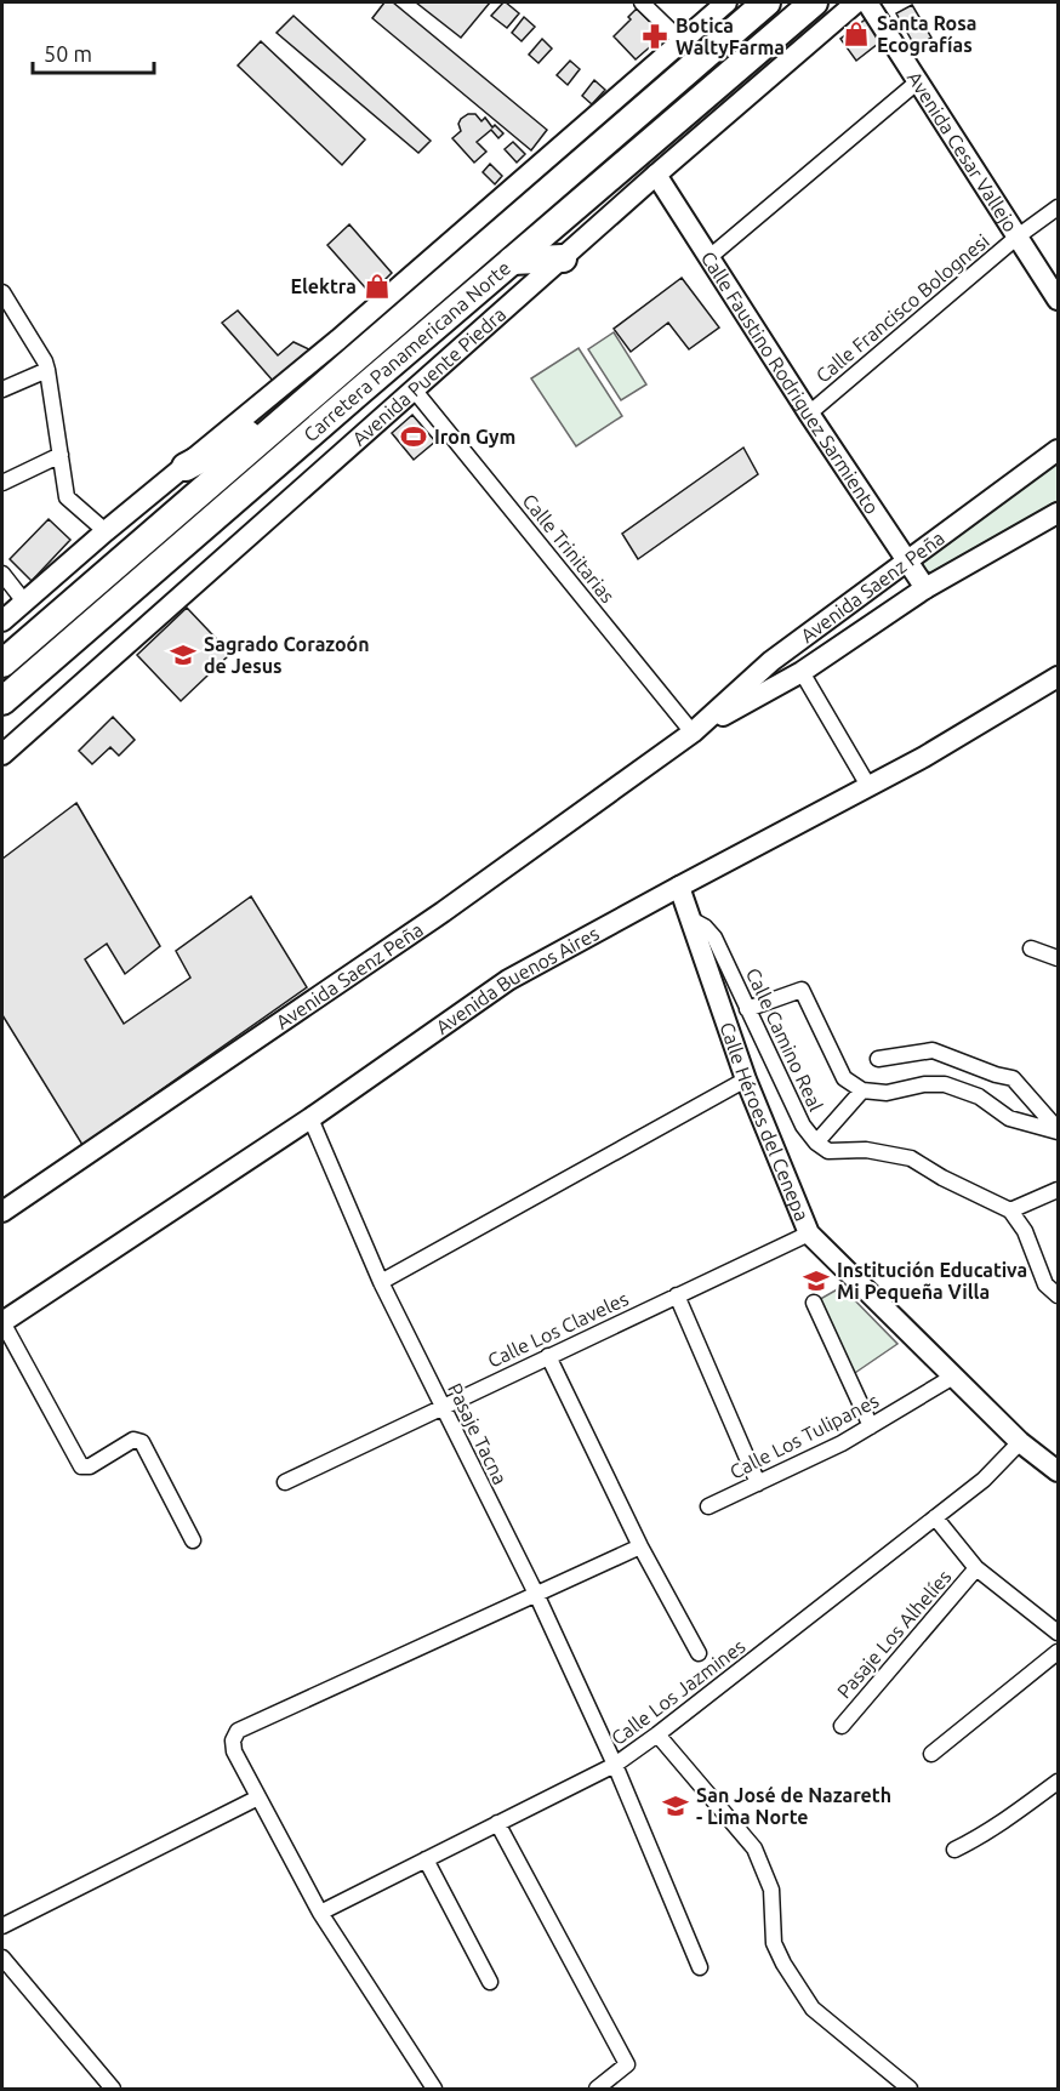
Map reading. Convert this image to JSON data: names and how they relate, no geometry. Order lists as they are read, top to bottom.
{
  "streets": {
    "highway": ["Carretera Panamericana Norte"],
    "main road": [
      "Avenida Cesar Vallejo",
      "Avenida Puente Piedra",
      "Calle Faustino Rodriguez Sarmiento",
      "Avenida Saenz Peña",
      "Avenida Buenos Aires",
      "Calle Héroes del Cenepa"
    ],
    "street": [
      "Calle Francisco Bolognesi",
      "Calle Trinitarias",
      "Calle Camino Real",
      "Calle Los Claveles",
      "Pasaje Tacna",
      "Calle Los Tulipanes",
      "Pasaje Los Alhelíes",
      "Calle Los Jazmines"
    ]
  },
  "crossings": [
    ["Avenida Cesar Vallejo", "Calle Francisco Bolognesi"],
    ["Calle Francisco Bolognesi", "Calle Faustino Rodriguez Sarmiento"],
    ["Avenida Puente Piedra", "Calle Faustino Rodriguez Sarmiento"],
    ["Avenida Puente Piedra", "Calle Trinitarias"],
    ["Calle Faustino Rodriguez Sarmiento", "Avenida Saenz Peña"],
    ["Calle Trinitarias", "Avenida Saenz Peña"],
    ["Avenida Buenos Aires", "Calle Héroes del Cenepa"],
    ["Avenida Buenos Aires", "Pasaje Tacna"],
    ["Calle Camino Real", "Calle Héroes del Cenepa"],
    ["Calle Héroes del Cenepa", "Calle Los Claveles"],
    ["Calle Héroes del Cenepa", "Calle Los Tulipanes"],
    ["Calle Héroes del Cenepa", "Calle Los Jazmines"],
    ["Calle Los Claveles", "Pasaje Tacna"],
    ["Pasaje Tacna", "Calle Los Jazmines"]
  ],
  "places": {
    "shop": ["Santa Rosa Ecografías", "Elektra"],
    "pharmacy": ["Botica WaltyFarma"],
    "sports": ["Iron Gym"],
    "school or university": ["Sagrado Corazoón de Jesus", "Institución Educativa Mi Pequeña Villa", "San José de Nazareth - Lima Norte"]
  },
  "scale_bar": "50 m"
}
